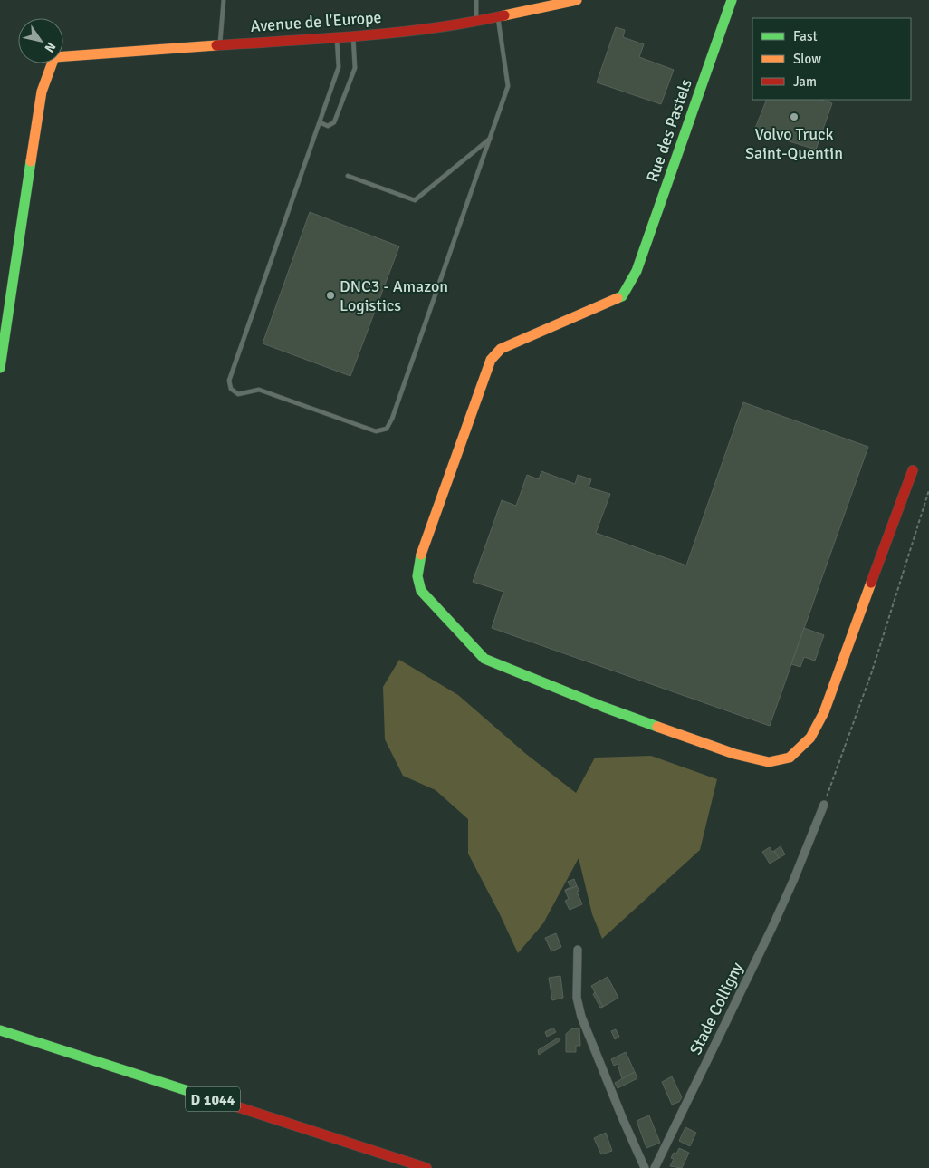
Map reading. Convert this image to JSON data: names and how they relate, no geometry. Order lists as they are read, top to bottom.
{
  "streets": {
    "street": [
      "Avenue de l'Europe",
      "Rue des Pastels",
      "Stade Colligny",
      "D 1044"
    ]
  },
  "places": ["Volvo Truck Saint-Quentin", "DNC3 - Amazon Logistics"],
  "legend": ["Fast", "Slow", "Jam"],
  "north": "bottom right"
}
